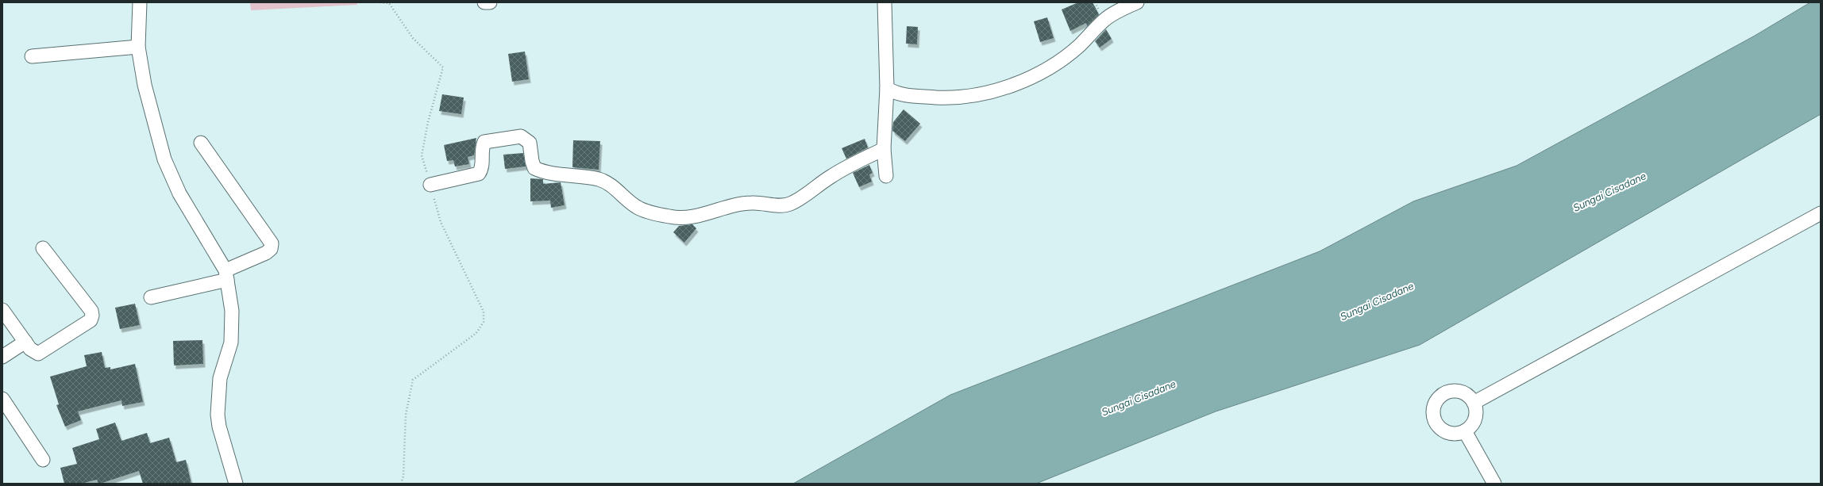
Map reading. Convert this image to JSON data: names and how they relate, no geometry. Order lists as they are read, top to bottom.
{
  "water": ["Sungai Cisadane"]
}
